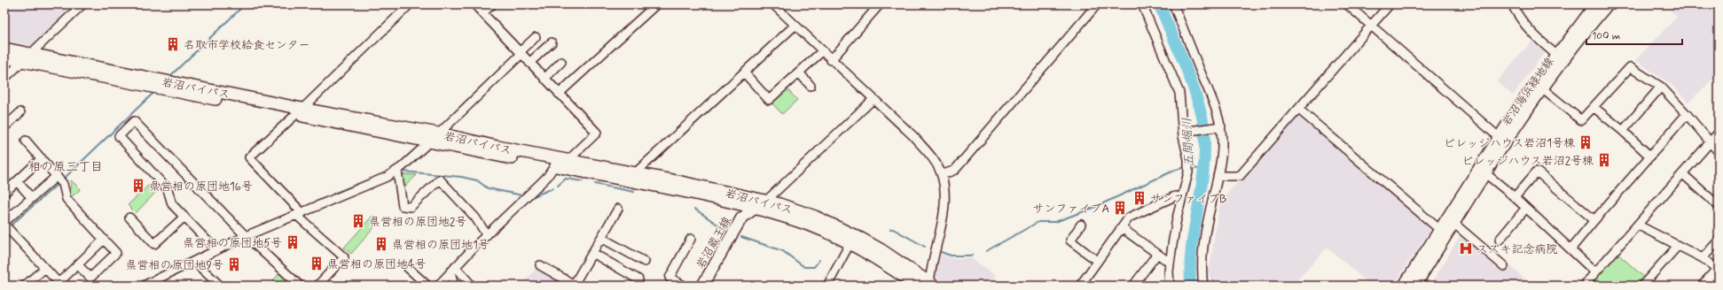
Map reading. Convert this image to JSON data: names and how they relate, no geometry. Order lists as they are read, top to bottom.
{
  "streets": {
    "highway": ["岩沼バイパス"],
    "main road": ["岩沼海浜緑地線", "岩沼蔵王線"]
  },
  "crossings": [
    ["岩沼バイパス", "岩沼蔵王線"]
  ],
  "districts": ["相の原三丁目"],
  "water": ["五間堀川"],
  "places": {
    "building": [
      "名取市学校給食センター",
      "ビレッジハウス岩沼1号棟",
      "ビレッジハウス岩沼2号棟",
      "県営相の原団地16号",
      "サンファイブB",
      "サンファイブA",
      "県営相の原団地2号",
      "県営相の原団地5号",
      "県営相の原団地1号",
      "県営相の原団地4号",
      "県営相の原団地9号"
    ],
    "hospital": ["スズキ記念病院"]
  },
  "scale_bar": "100 m"
}
